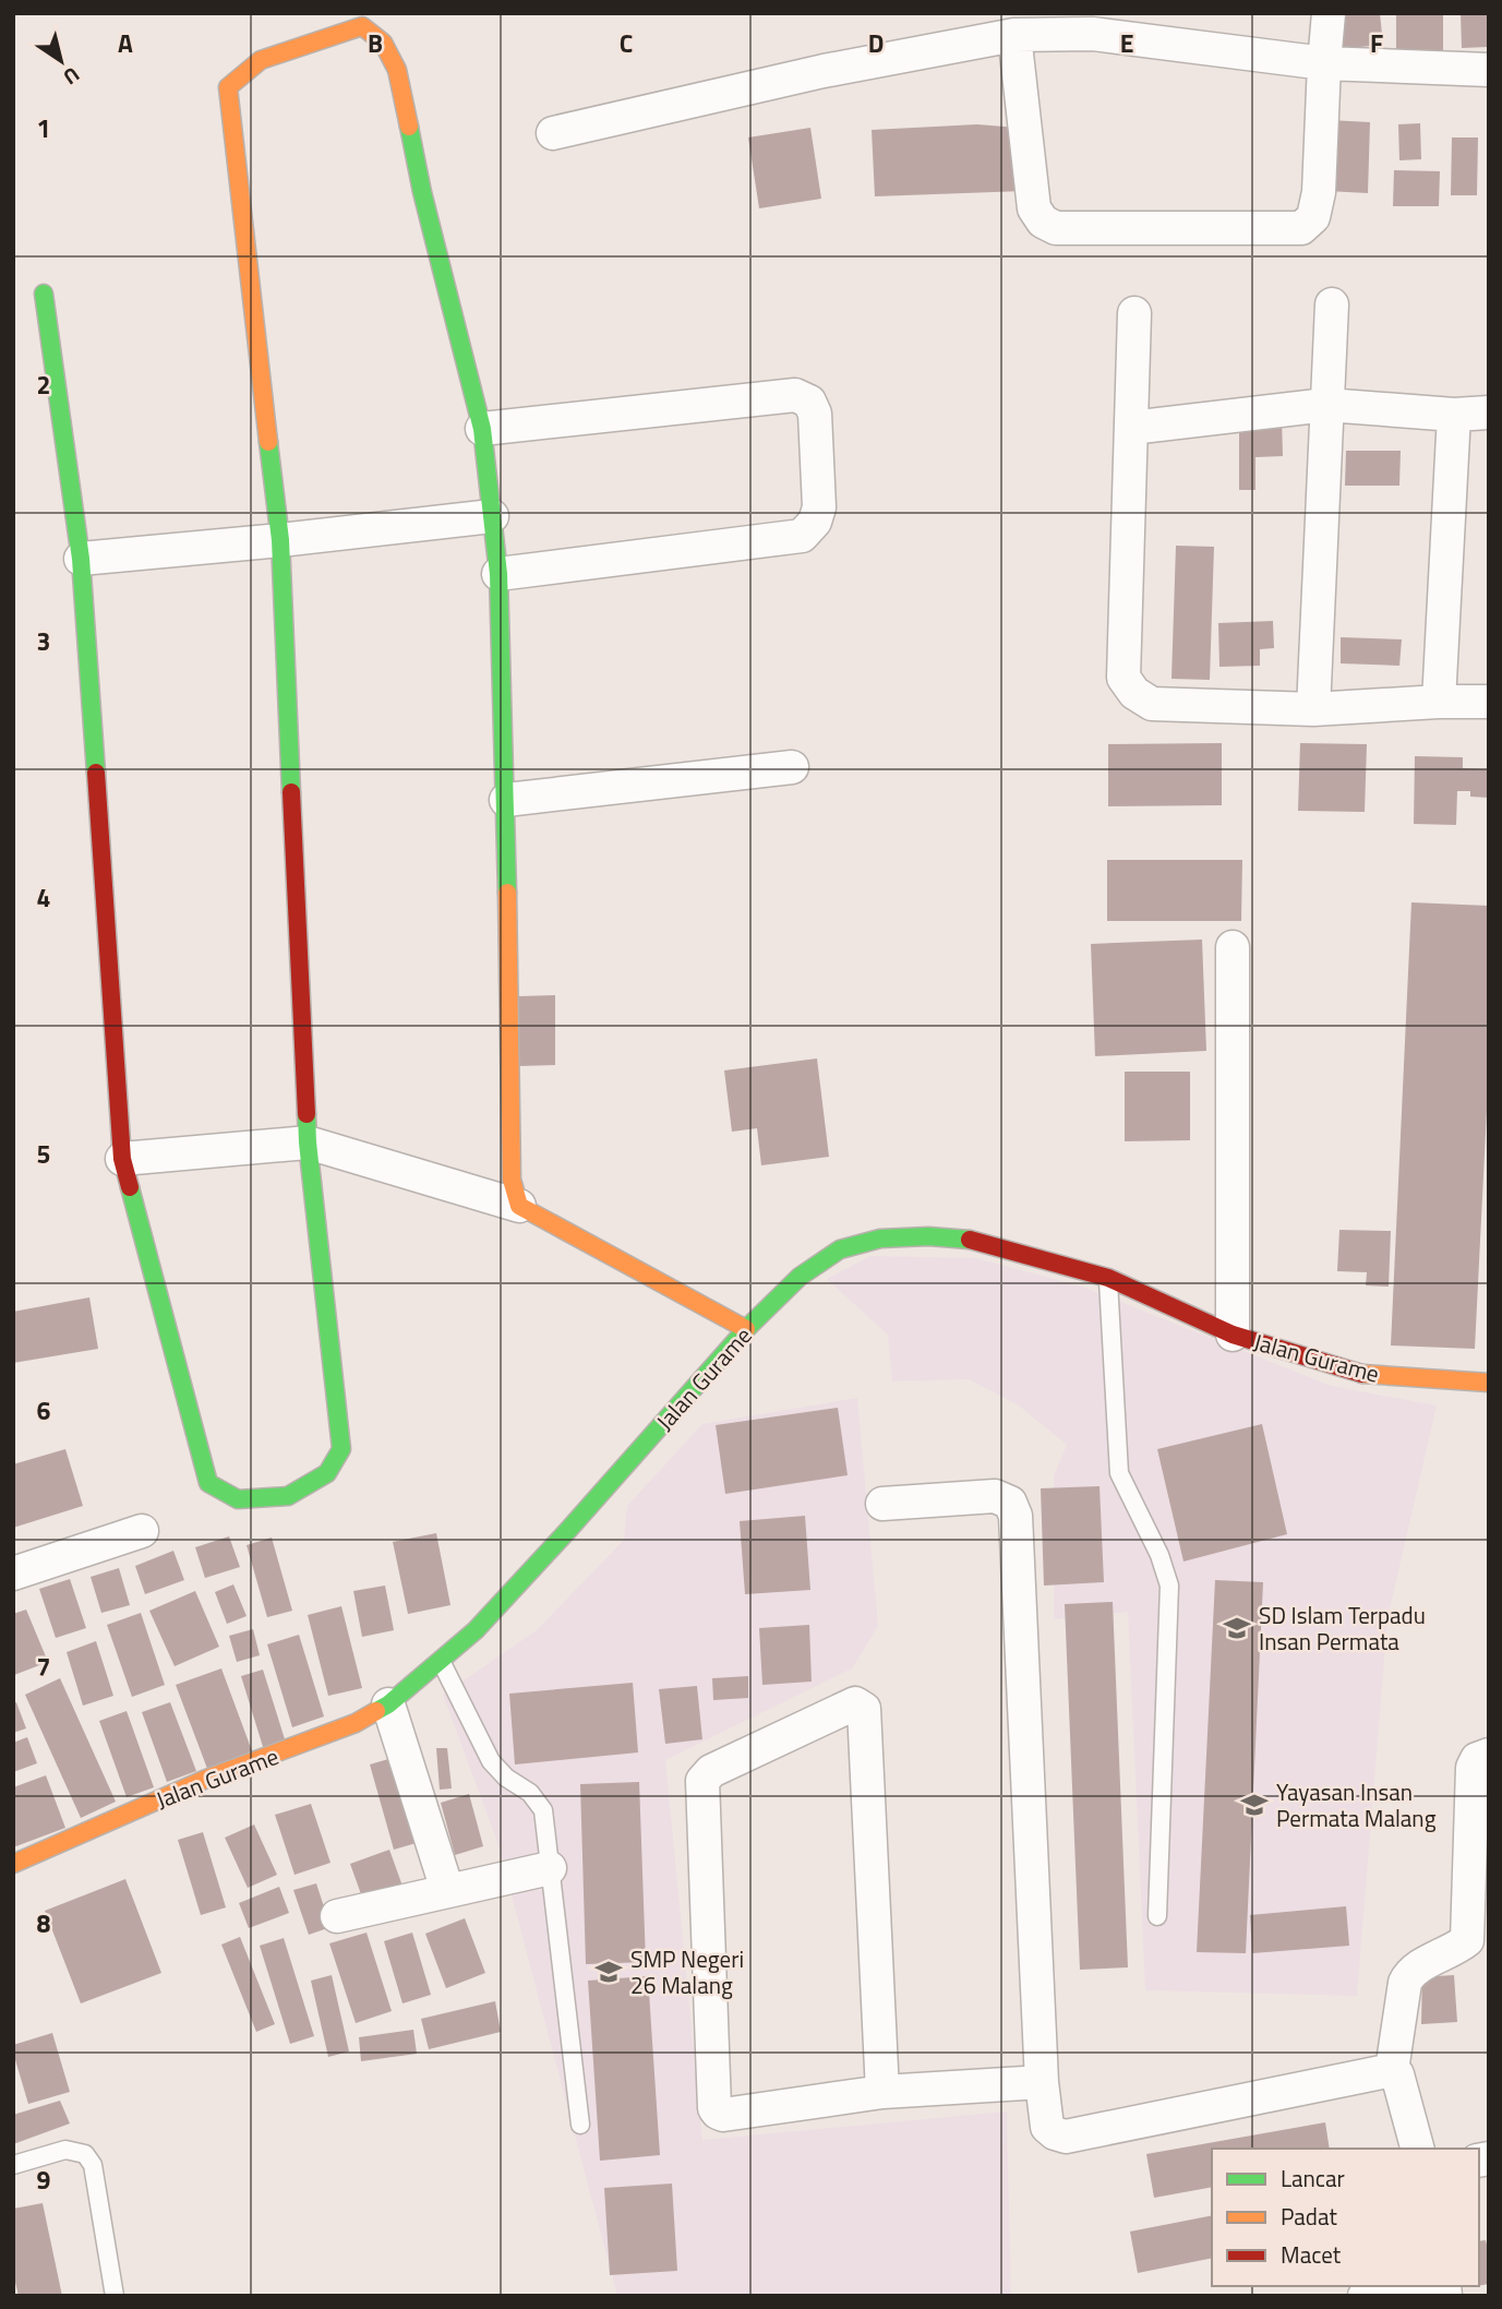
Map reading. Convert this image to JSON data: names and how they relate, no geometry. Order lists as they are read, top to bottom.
{
  "streets": {
    "street": ["Jalan Gurame"]
  },
  "places": {
    "school or university": ["SD Islam Terpadu Insan Permata", "Yayasan Insan Permata Malang", "SMP Negeri 26 Malang"]
  },
  "legend": ["Lancar", "Padat", "Macet"],
  "north": "bottom right",
  "grid": {
    "columns": [
      "A",
      "B",
      "C",
      "D",
      "E",
      "F"
    ],
    "rows": [
      "1",
      "2",
      "3",
      "4",
      "5",
      "6",
      "7",
      "8",
      "9"
    ]
  }
}
